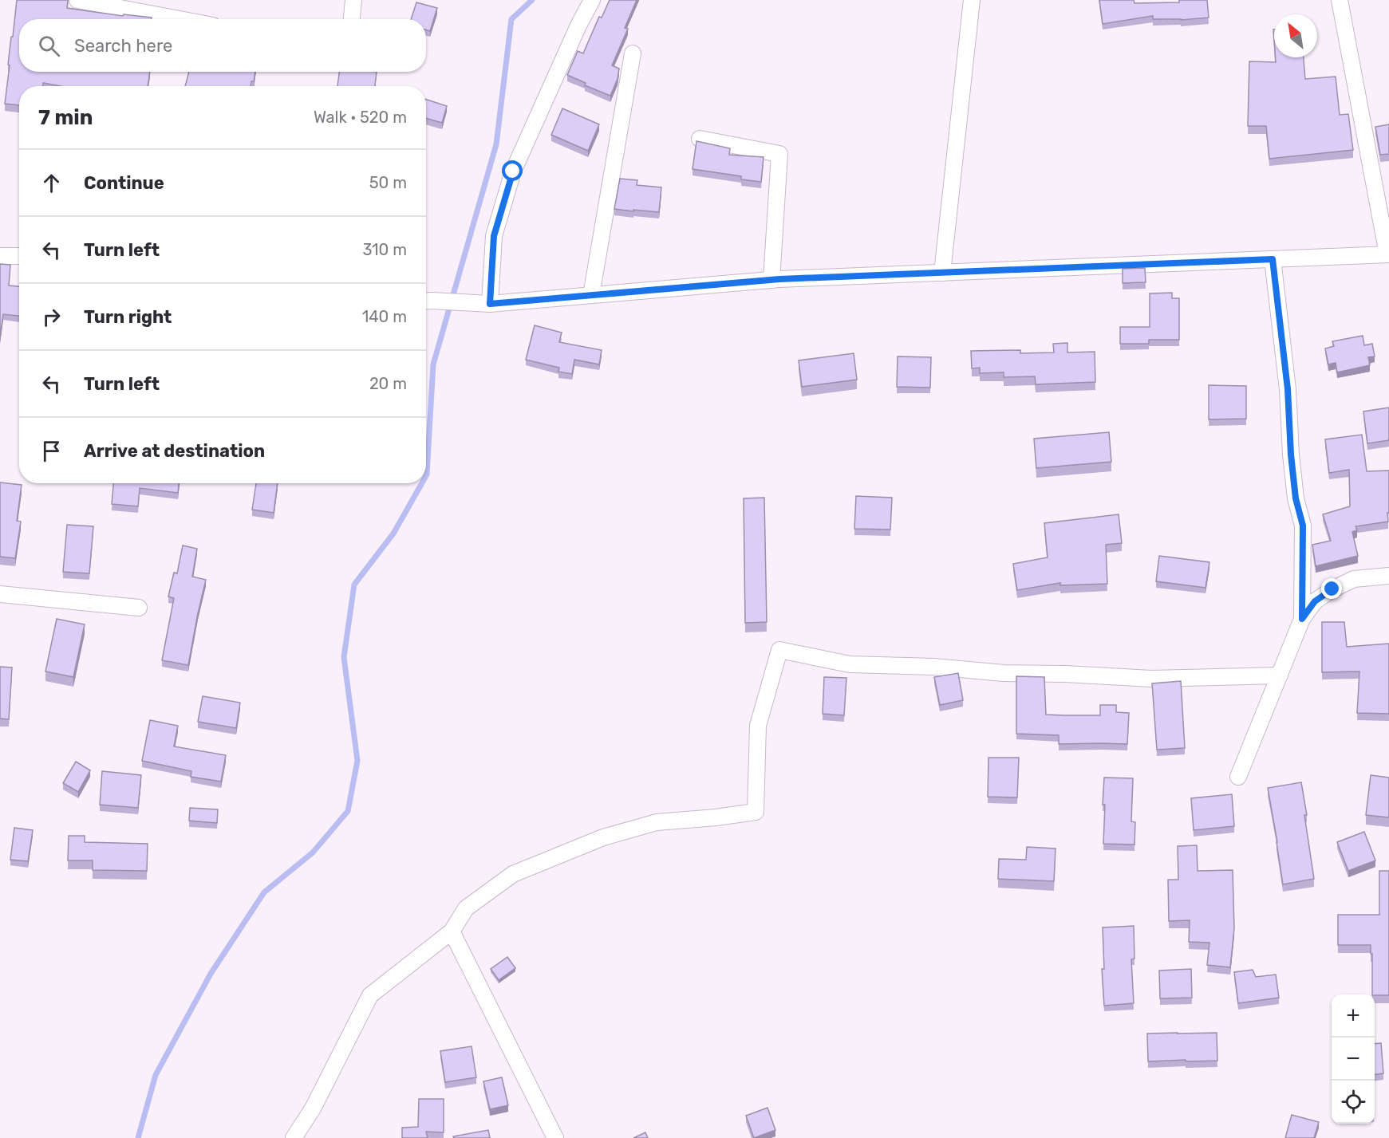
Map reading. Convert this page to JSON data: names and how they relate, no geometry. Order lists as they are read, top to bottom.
{
  "north": "top left",
  "page": {
    "search": "Search here",
    "heading": ["7 min", "Walk · 520 m"],
    "list": [
      ["Continue", "50 m"],
      ["Turn left", "310 m"],
      ["Turn right", "140 m"],
      ["Turn left", "20 m"],
      "Arrive at destination"
    ],
    "map_buttons": ["+", "−"]
  }
}
